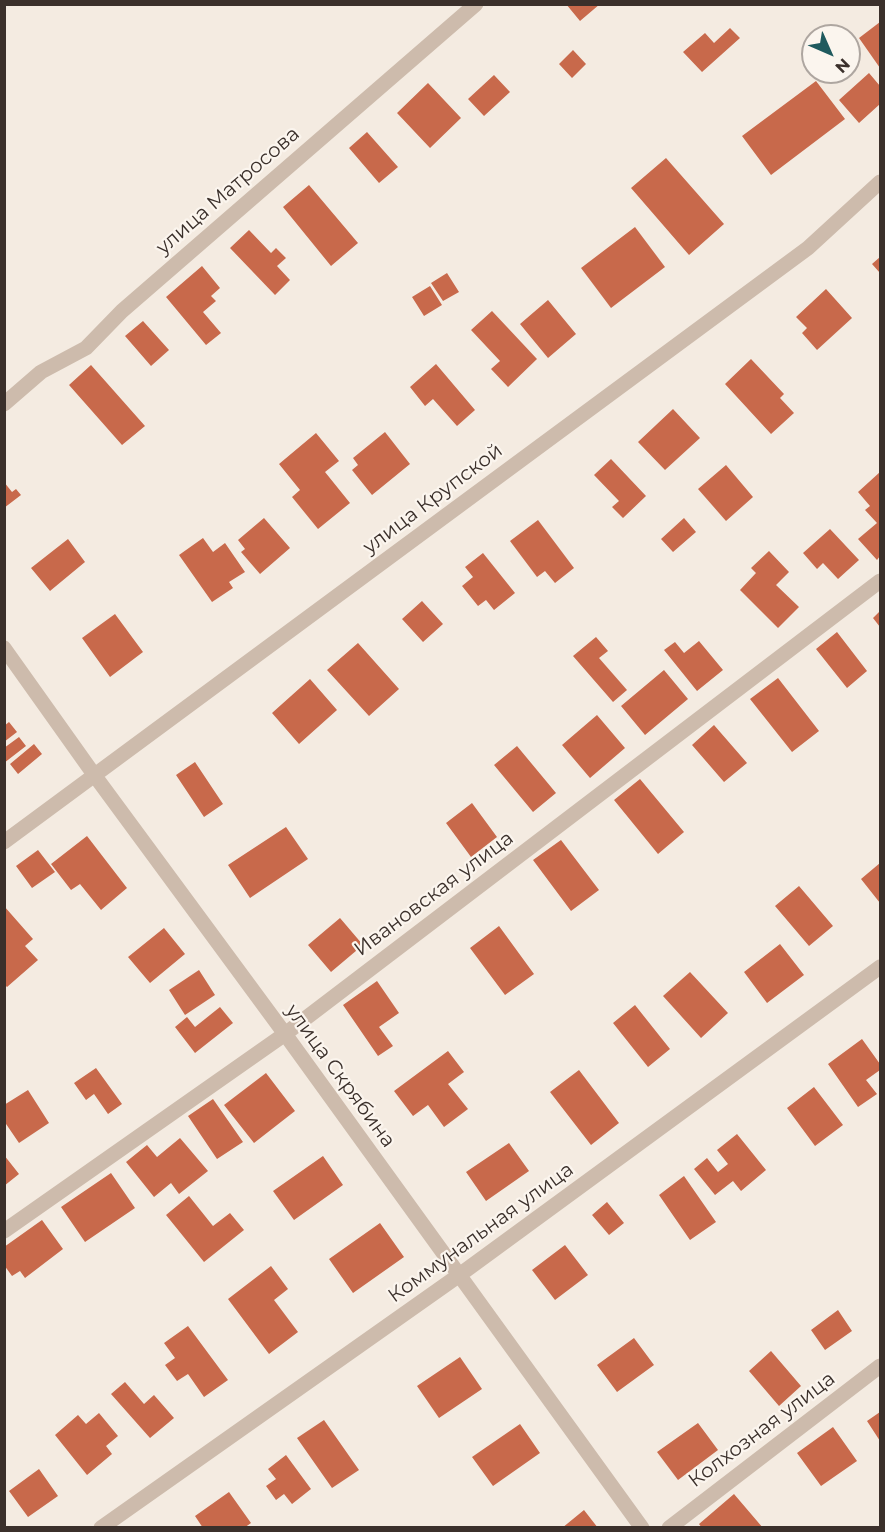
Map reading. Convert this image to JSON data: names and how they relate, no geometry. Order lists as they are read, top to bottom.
{
  "streets": {
    "street": [
      "улица Матросова",
      "улица Крупской",
      "Ивановская улица",
      "улица Скрябина",
      "Коммунальная улица",
      "Колхозная улица"
    ]
  },
  "crossings": [
    ["улица Крупской", "улица Скрябина"],
    ["Ивановская улица", "улица Скрябина"],
    ["улица Скрябина", "Коммунальная улица"]
  ],
  "north": "bottom right"
}
